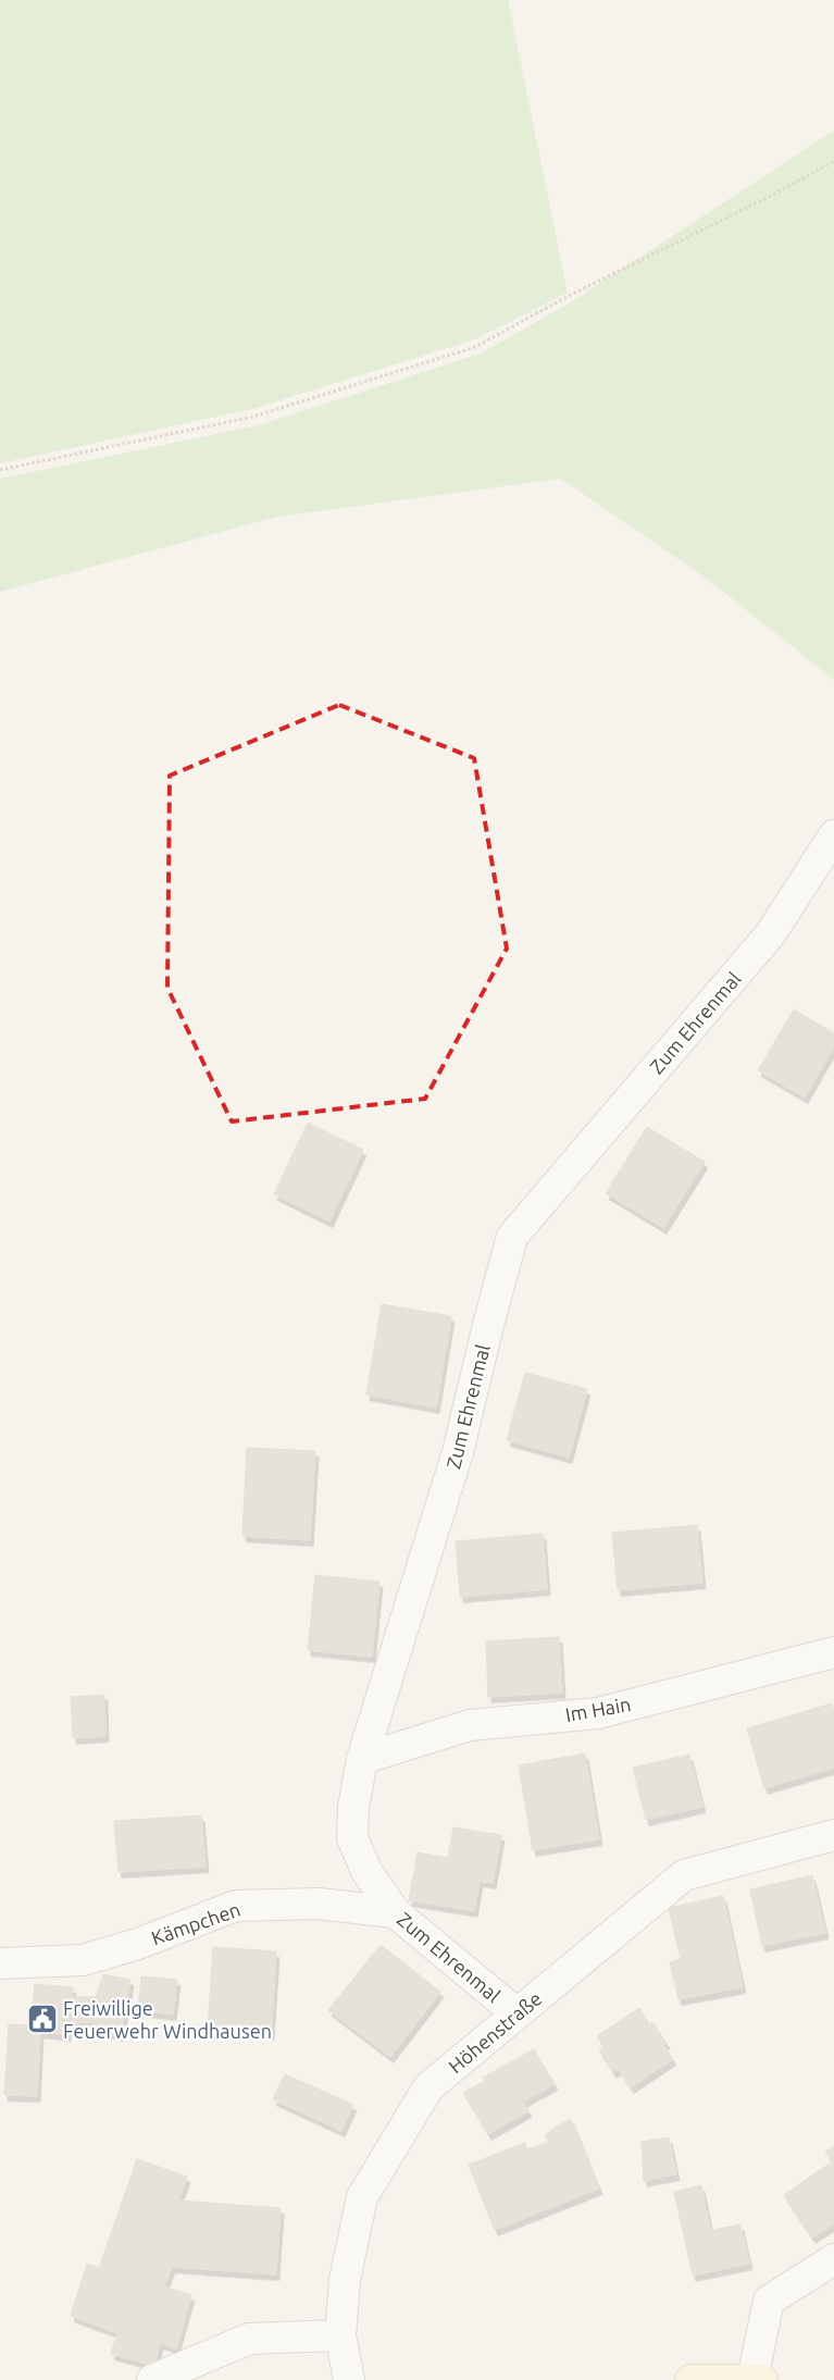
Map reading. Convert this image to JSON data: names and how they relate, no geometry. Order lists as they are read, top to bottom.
{
  "streets": {
    "street": [
      "Zum Ehrenmal",
      "Im Hain",
      "Kämpchen",
      "Höhenstraße"
    ]
  },
  "crossings": [
    ["Zum Ehrenmal", "Im Hain"],
    ["Zum Ehrenmal", "Kämpchen"],
    ["Zum Ehrenmal", "Höhenstraße"]
  ],
  "places": {
    "public building": ["Freiwillige Feuerwehr Windhausen"]
  }
}
